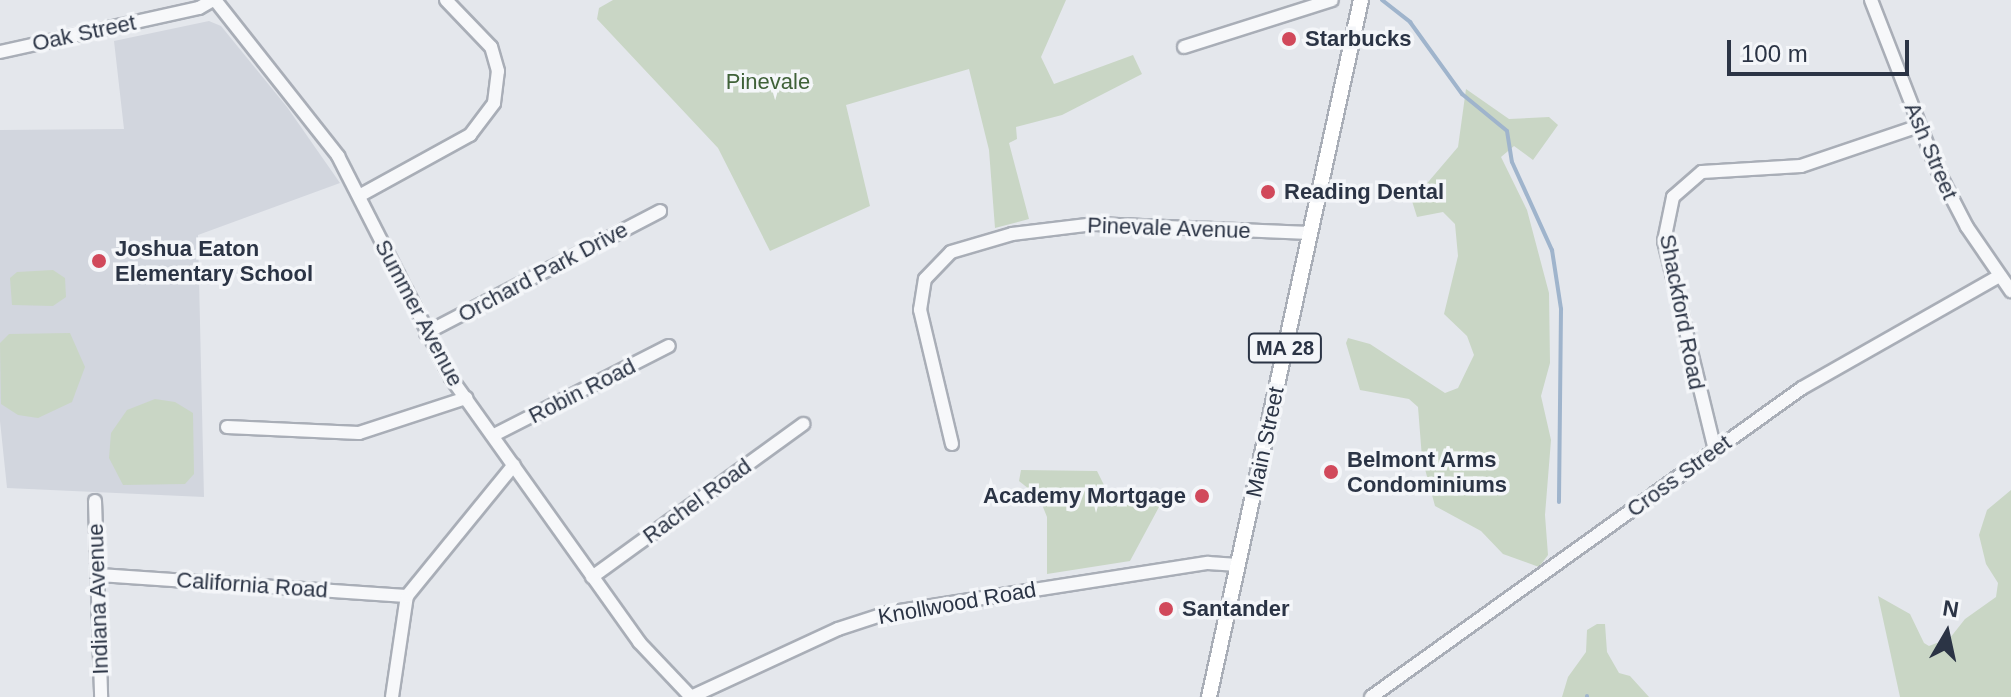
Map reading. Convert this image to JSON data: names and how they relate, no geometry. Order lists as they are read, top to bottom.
{
  "streets": {
    "main road": ["MA 28", "Main Street"],
    "street": [
      "Oak Street",
      "Ash Street",
      "Pinevale Avenue",
      "Orchard Park Drive",
      "Shackford Road",
      "Summer Avenue",
      "Robin Road",
      "Cross Street",
      "Rachel Road",
      "California Road",
      "Indiana Avenue",
      "Knollwood Road"
    ]
  },
  "crossings": [
    ["Oak Street", "Summer Avenue"],
    ["Ash Street", "Shackford Road"],
    ["Ash Street", "Cross Street"],
    ["Pinevale Avenue", "Main Street"],
    ["Orchard Park Drive", "Summer Avenue"],
    ["Shackford Road", "Cross Street"],
    ["Summer Avenue", "Robin Road"],
    ["Summer Avenue", "Rachel Road"],
    ["Summer Avenue", "Knollwood Road"],
    ["Main Street", "Knollwood Road"],
    ["California Road", "Indiana Avenue"]
  ],
  "parks": ["Pinevale"],
  "places": [
    "Starbucks",
    "Reading Dental",
    "Joshua Eaton Elementary School",
    "Belmont Arms Condominiums",
    "Academy Mortgage",
    "Santander"
  ],
  "scale_bar": "100 m",
  "north": "top"
}
